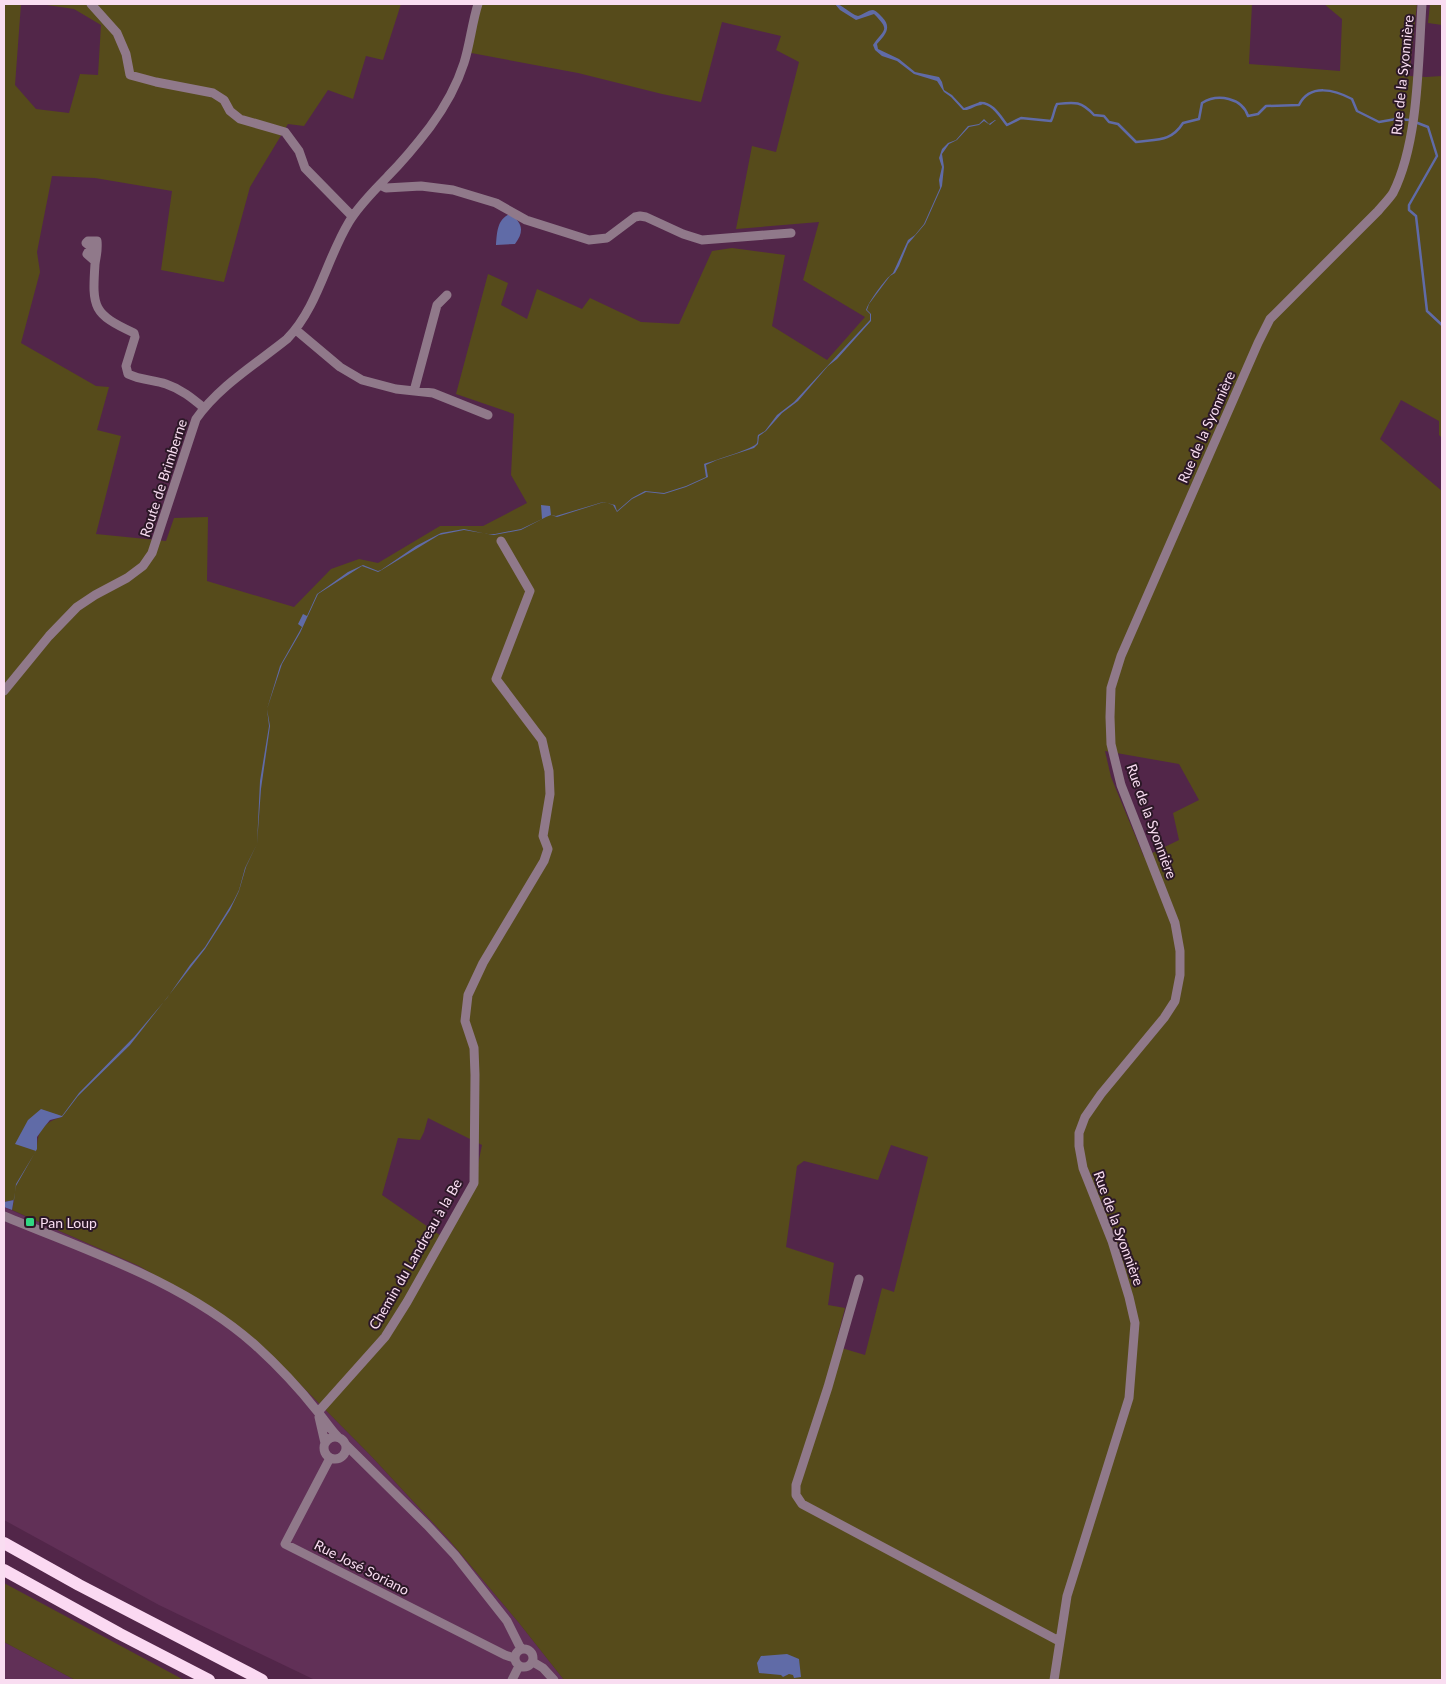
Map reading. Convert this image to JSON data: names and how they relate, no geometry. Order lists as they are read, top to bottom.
{
  "streets": {
    "street": [
      "Rue de la Syonnière",
      "Route de Brimberne",
      "Chemin du Landreau à la Be",
      "Rue José Soriano"
    ]
  },
  "places": {
    "transit": ["Pan Loup"]
  }
}
